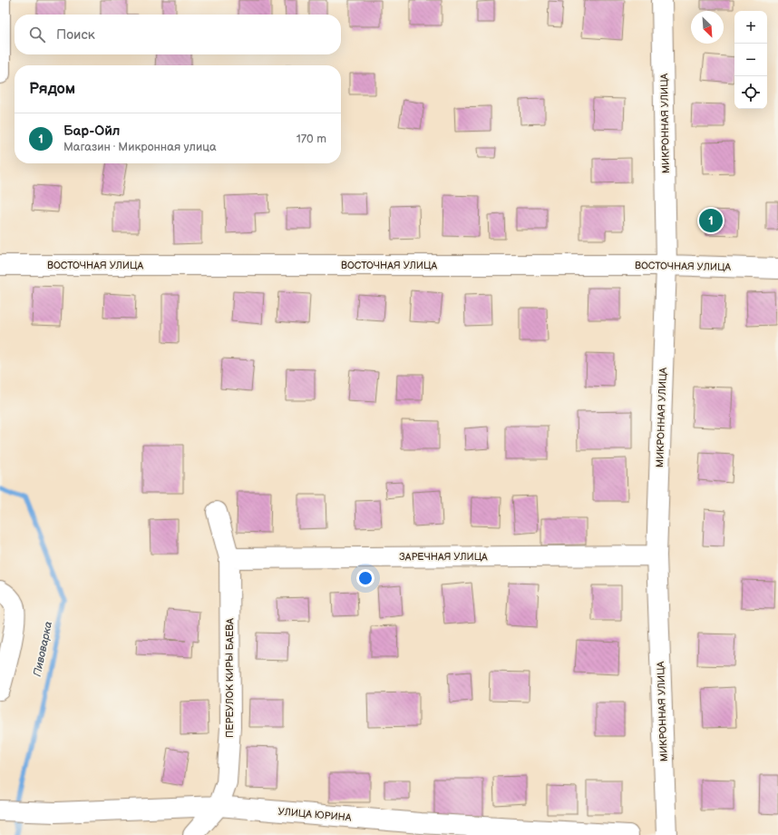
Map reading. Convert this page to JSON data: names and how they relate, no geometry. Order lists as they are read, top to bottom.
{
  "streets": {
    "street": [
      "МИКРОННАЯ УЛИЦА",
      "ВОСТОЧНАЯ УЛИЦА",
      "ЗАРЕЧНАЯ УЛИЦА",
      "ПЕРЕУЛОК КИРЫ БАЕВА",
      "УЛИЦА ЮРИНА"
    ]
  },
  "crossings": [
    ["МИКРОННАЯ УЛИЦА", "ВОСТОЧНАЯ УЛИЦА"],
    ["МИКРОННАЯ УЛИЦА", "ЗАРЕЧНАЯ УЛИЦА"],
    ["ЗАРЕЧНАЯ УЛИЦА", "ПЕРЕУЛОК КИРЫ БАЕВА"],
    ["ПЕРЕУЛОК КИРЫ БАЕВА", "УЛИЦА ЮРИНА"]
  ],
  "water": ["Пивоварка"],
  "north": "bottom right",
  "page": {
    "map_buttons": ["+", "−"],
    "search": "Поиск",
    "heading": "Рядом",
    "list": [
      {
        "mark": "1",
        "name": "Бар-Ойл",
        "note": "Магазин · Микронная улица",
        "value": "170 m"
      }
    ],
    "pins": "1"
  }
}
